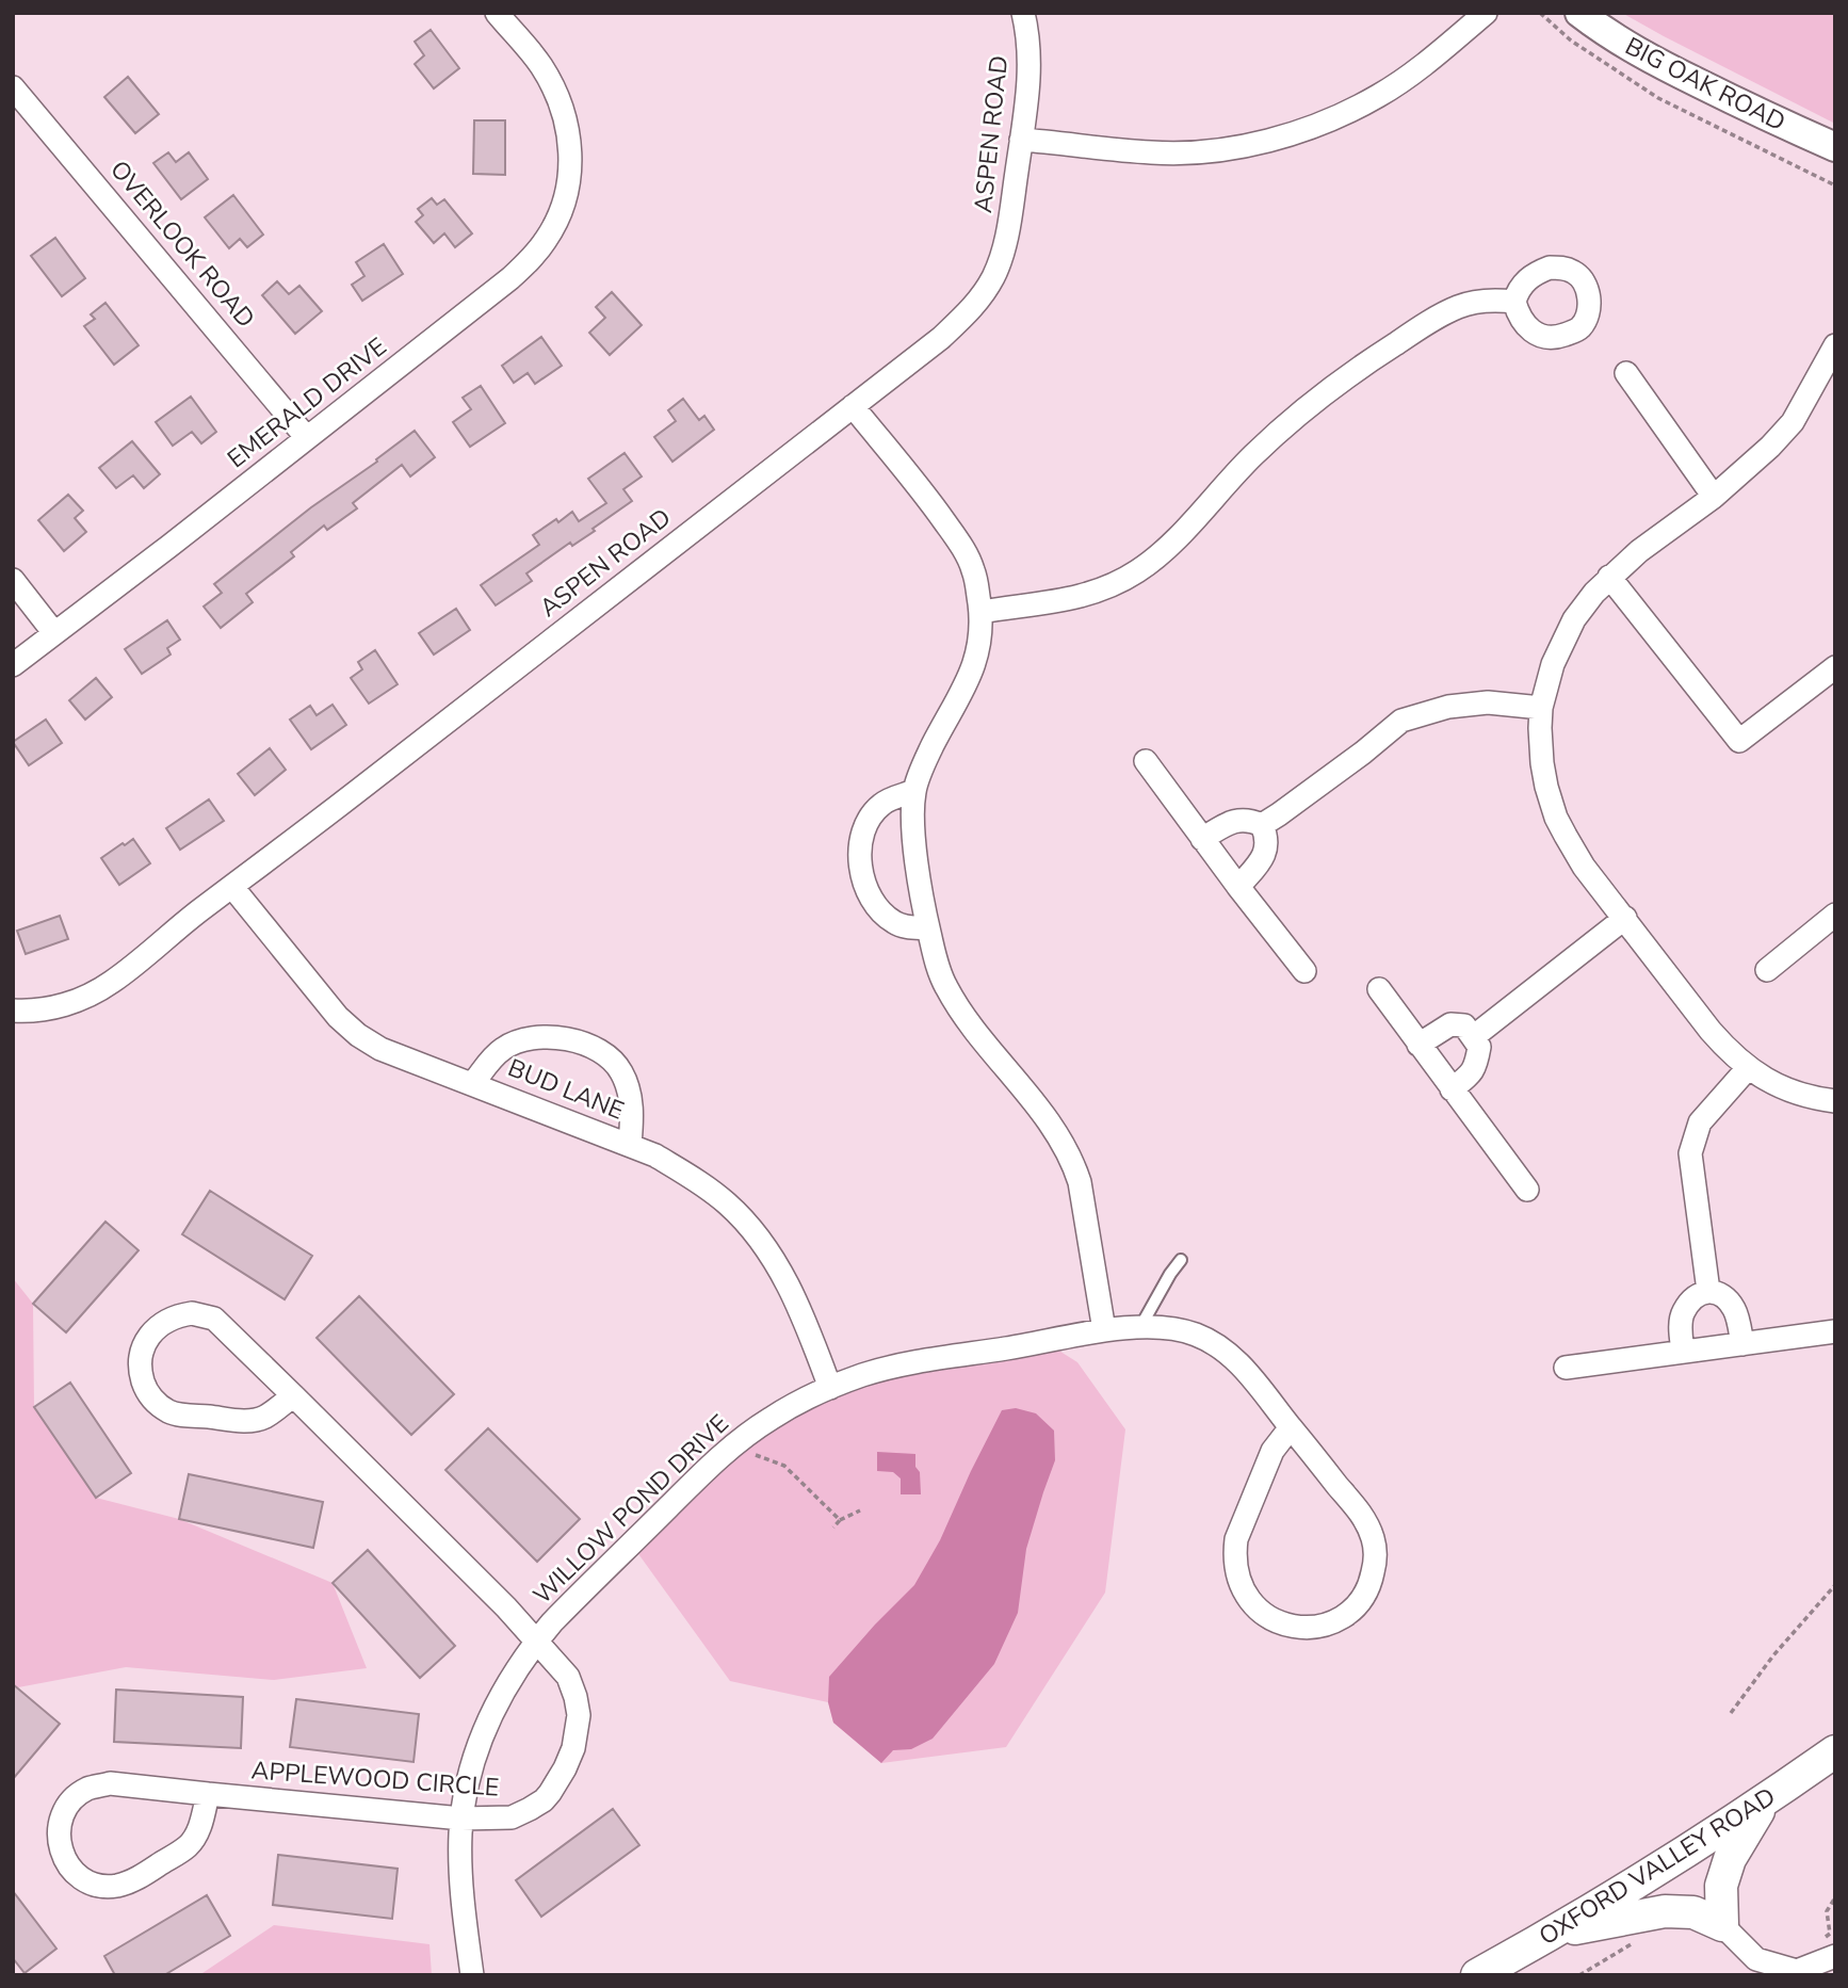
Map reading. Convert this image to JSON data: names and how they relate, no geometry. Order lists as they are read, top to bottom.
{
  "streets": {
    "main road": ["OXFORD VALLEY ROAD"],
    "street": [
      "BIG OAK ROAD",
      "ASPEN ROAD",
      "OVERLOOK ROAD",
      "EMERALD DRIVE",
      "BUD LANE",
      "WILLOW POND DRIVE",
      "APPLEWOOD CIRCLE"
    ]
  },
  "crossings": [
    ["ASPEN ROAD", "BUD LANE"],
    ["OVERLOOK ROAD", "EMERALD DRIVE"],
    ["BUD LANE", "WILLOW POND DRIVE"],
    ["WILLOW POND DRIVE", "APPLEWOOD CIRCLE"]
  ]
}
